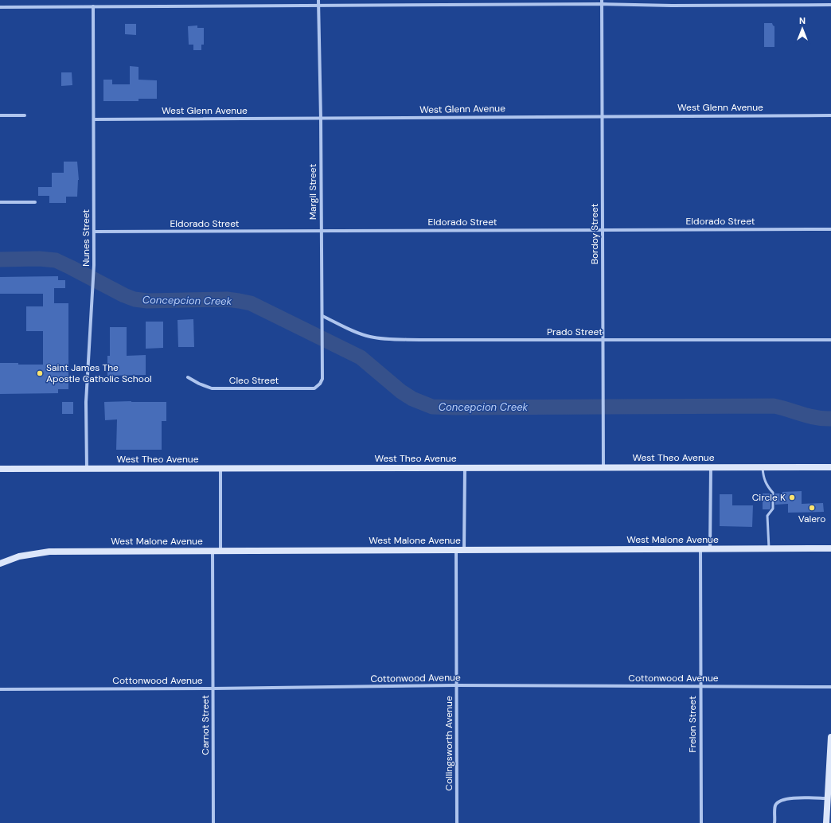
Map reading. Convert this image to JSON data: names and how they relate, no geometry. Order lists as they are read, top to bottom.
{
  "streets": {
    "street": [
      "West Glenn Avenue",
      "Margil Street",
      "Eldorado Street",
      "Bordoy Street",
      "Nunes Street",
      "Prado Street",
      "Cleo Street",
      "West Theo Avenue",
      "West Malone Avenue",
      "Cottonwood Avenue",
      "Frelon Street",
      "Carnot Street",
      "Collingsworth Avenue"
    ]
  },
  "crossings": [
    ["West Glenn Avenue", "Margil Street"],
    ["West Glenn Avenue", "Bordoy Street"],
    ["West Glenn Avenue", "Nunes Street"],
    ["Margil Street", "Eldorado Street"],
    ["Margil Street", "Prado Street"],
    ["Margil Street", "Cleo Street"],
    ["Eldorado Street", "Bordoy Street"],
    ["Eldorado Street", "Nunes Street"],
    ["Bordoy Street", "Prado Street"],
    ["Bordoy Street", "West Theo Avenue"],
    ["Nunes Street", "West Theo Avenue"],
    ["West Malone Avenue", "Frelon Street"],
    ["West Malone Avenue", "Carnot Street"],
    ["West Malone Avenue", "Collingsworth Avenue"],
    ["Cottonwood Avenue", "Frelon Street"],
    ["Cottonwood Avenue", "Carnot Street"],
    ["Cottonwood Avenue", "Collingsworth Avenue"]
  ],
  "water": ["Concepcion Creek"],
  "places": ["Saint James The Apostle Catholic School", "Circle K", "Valero"],
  "north": "top"
}
